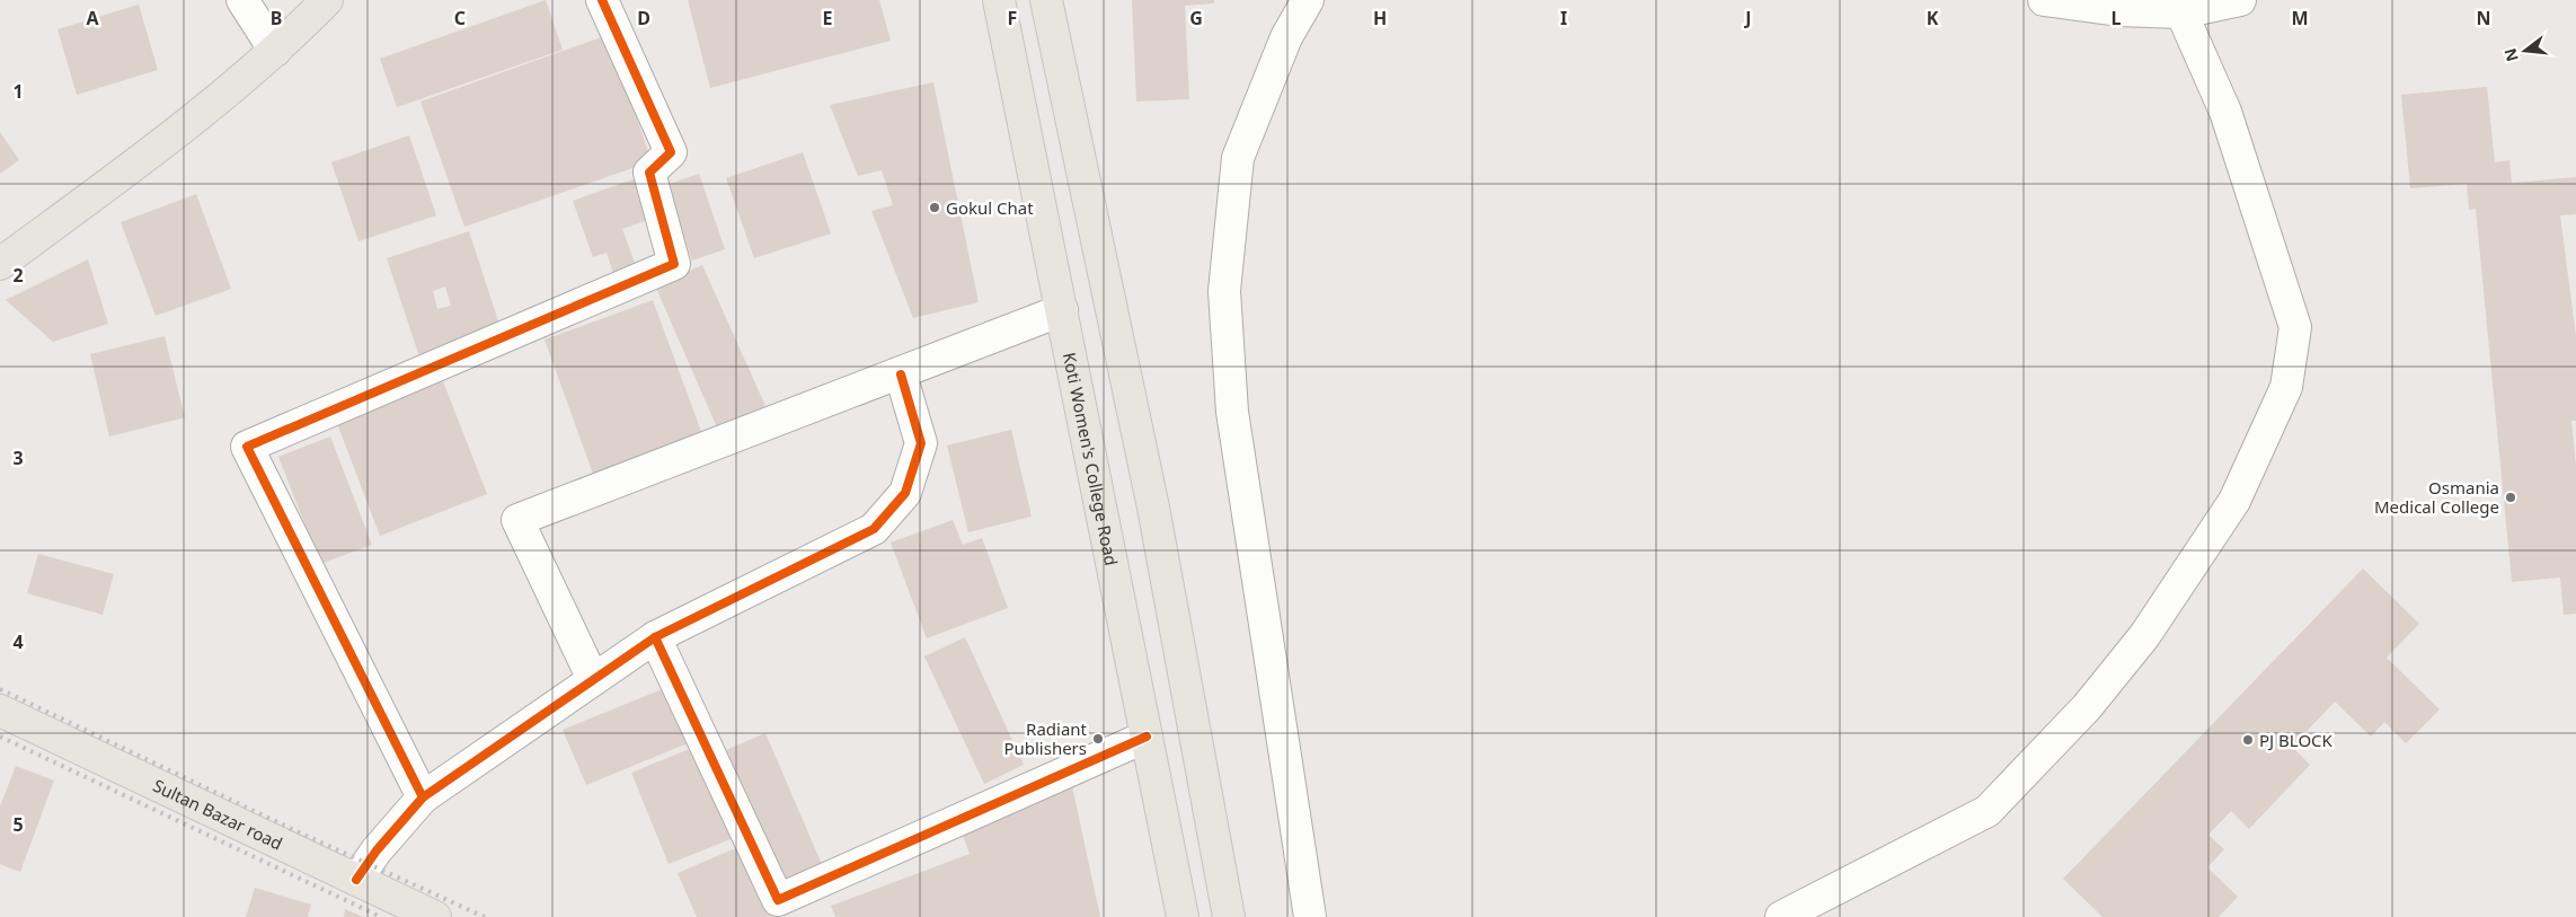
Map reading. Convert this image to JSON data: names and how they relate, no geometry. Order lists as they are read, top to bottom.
{
  "streets": {
    "main road": ["Koti Women's College Road", "Sultan Bazar road"]
  },
  "places": [
    "Gokul Chat",
    "Osmania Medical College",
    "Radiant Publishers",
    "PJ BLOCK"
  ],
  "north": "left",
  "grid": {
    "columns": [
      "A",
      "B",
      "C",
      "D",
      "E",
      "F",
      "G",
      "H",
      "I",
      "J",
      "K",
      "L",
      "M",
      "N"
    ],
    "rows": [
      "1",
      "2",
      "3",
      "4",
      "5"
    ]
  }
}
